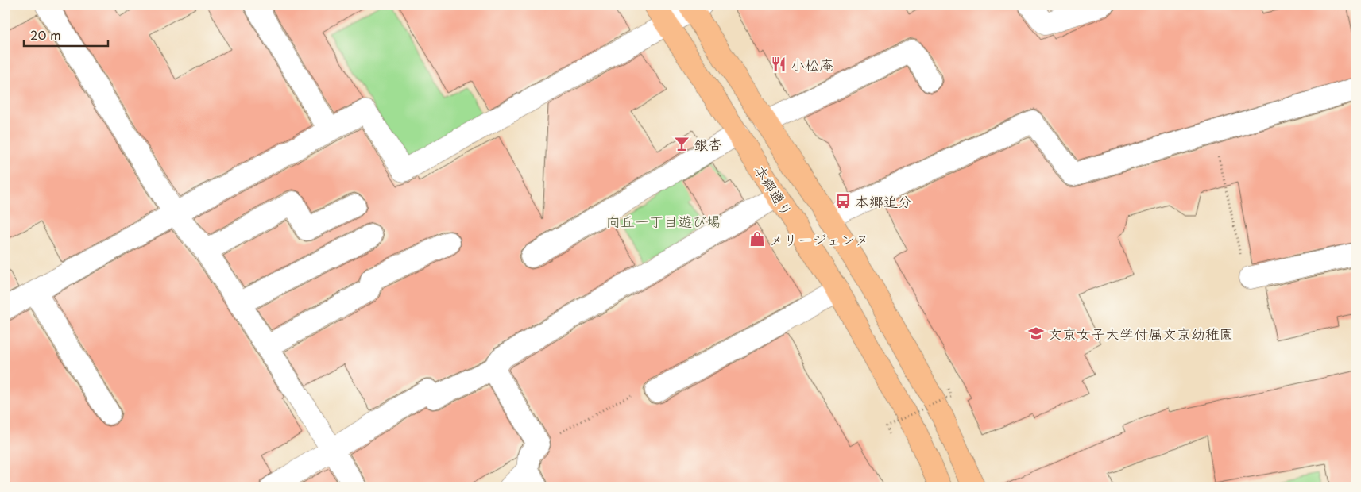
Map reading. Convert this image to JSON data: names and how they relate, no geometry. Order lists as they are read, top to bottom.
{
  "streets": {
    "main road": ["本郷通り"]
  },
  "parks": ["向丘一丁目遊び場"],
  "places": {
    "restaurant": ["小松庵"],
    "bar": ["銀杏"],
    "bus stop": ["本郷追分"],
    "shop": ["メリージェンヌ"],
    "school or university": ["文京女子大学付属文京幼稚園"]
  },
  "scale_bar": "20 m"
}
